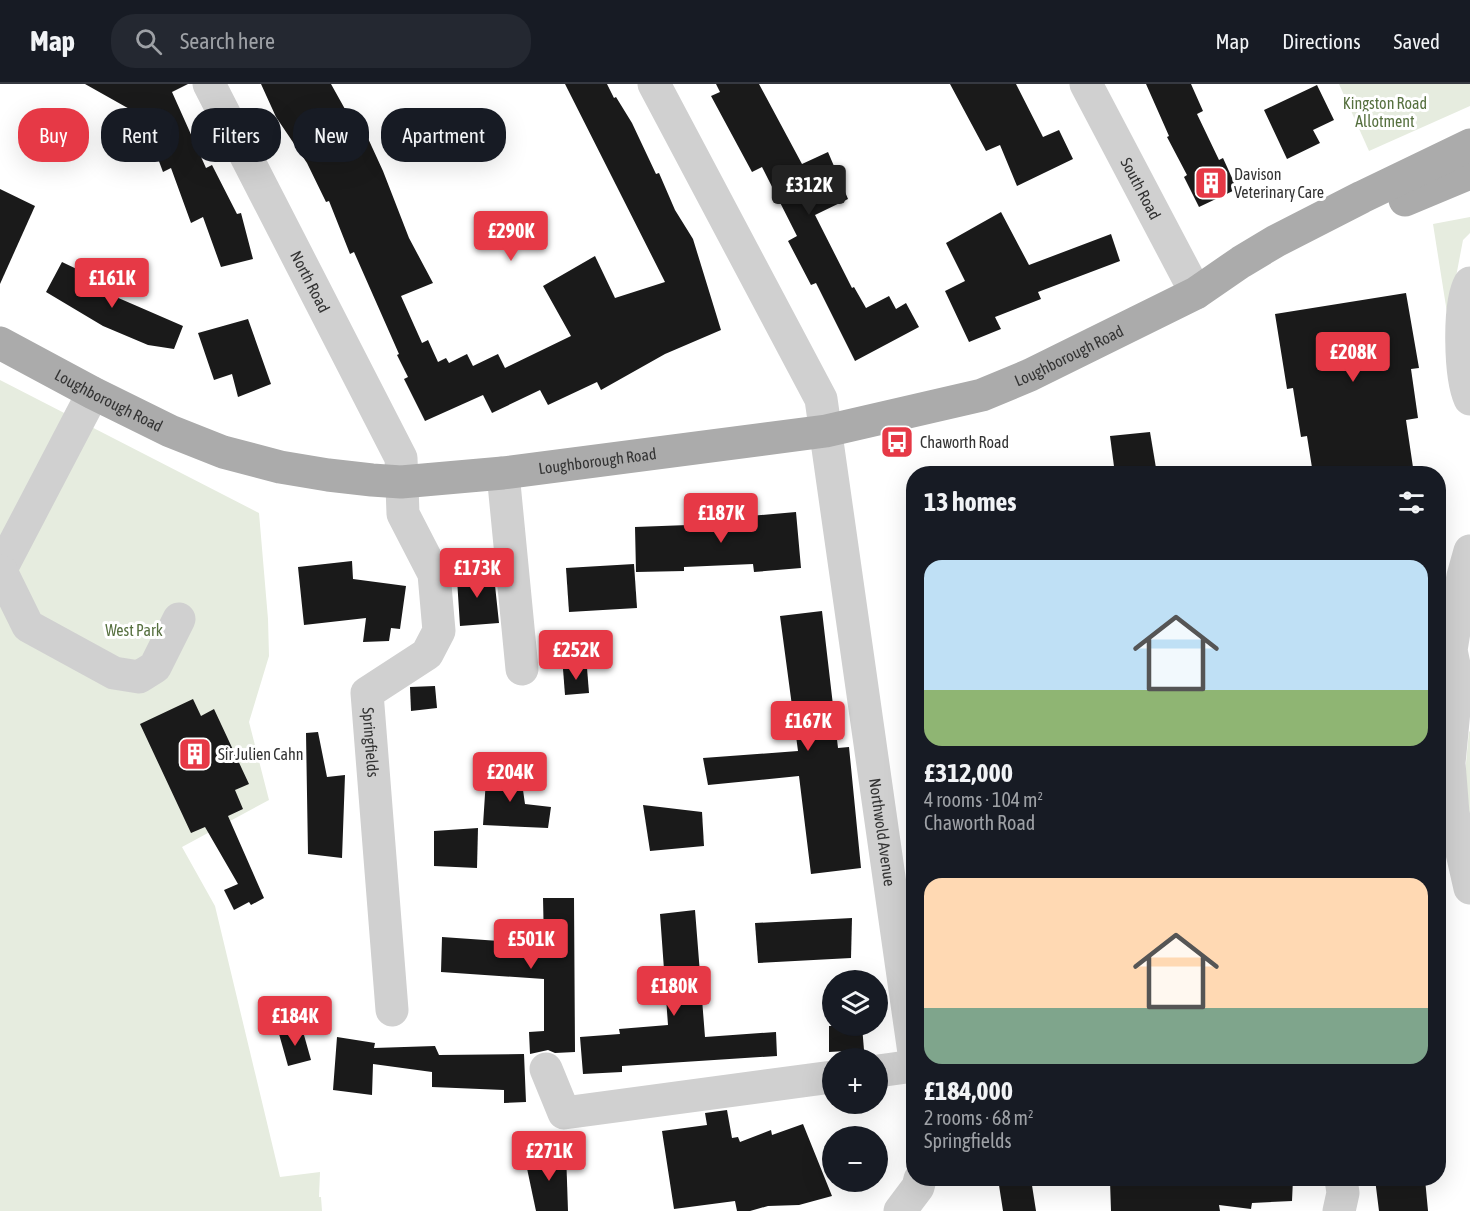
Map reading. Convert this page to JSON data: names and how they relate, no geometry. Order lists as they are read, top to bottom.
{
  "streets": {
    "main road": ["Loughborough Road"],
    "street": [
      "South Road",
      "North Road",
      "Springfields",
      "Northwold Avenue"
    ]
  },
  "crossings": [
    ["South Road", "Loughborough Road"],
    ["North Road", "Loughborough Road"],
    ["North Road", "Springfields"],
    ["Loughborough Road", "Springfields"],
    ["Loughborough Road", "Northwold Avenue"]
  ],
  "parks": ["Kingston Road Allotment", "West Park"],
  "places": {
    "building": ["Davison Veterinary Care", "Sir Julien Cahn"],
    "bus stop": ["Chaworth Road"]
  },
  "page": {
    "header": "Map",
    "search": "Search here",
    "nav": ["Map", "Directions", "Saved"],
    "chip": [
      "Buy",
      "Rent",
      "Filters",
      "New",
      "Apartment"
    ],
    "price": [
      "£312K",
      "£290K",
      "£161K",
      "£208K",
      "£187K",
      "£173K",
      "£252K",
      "£167K",
      "£204K",
      "£501K",
      "£180K",
      "£184K",
      "£271K"
    ],
    "heading": "13 homes",
    "list": [
      {
        "name": "£312,000",
        "note": "4 rooms · 104 m² · Chaworth Road"
      },
      {
        "name": "£184,000",
        "note": "2 rooms · 68 m² · Springfields"
      }
    ],
    "map_buttons": ["+", "−"]
  }
}
